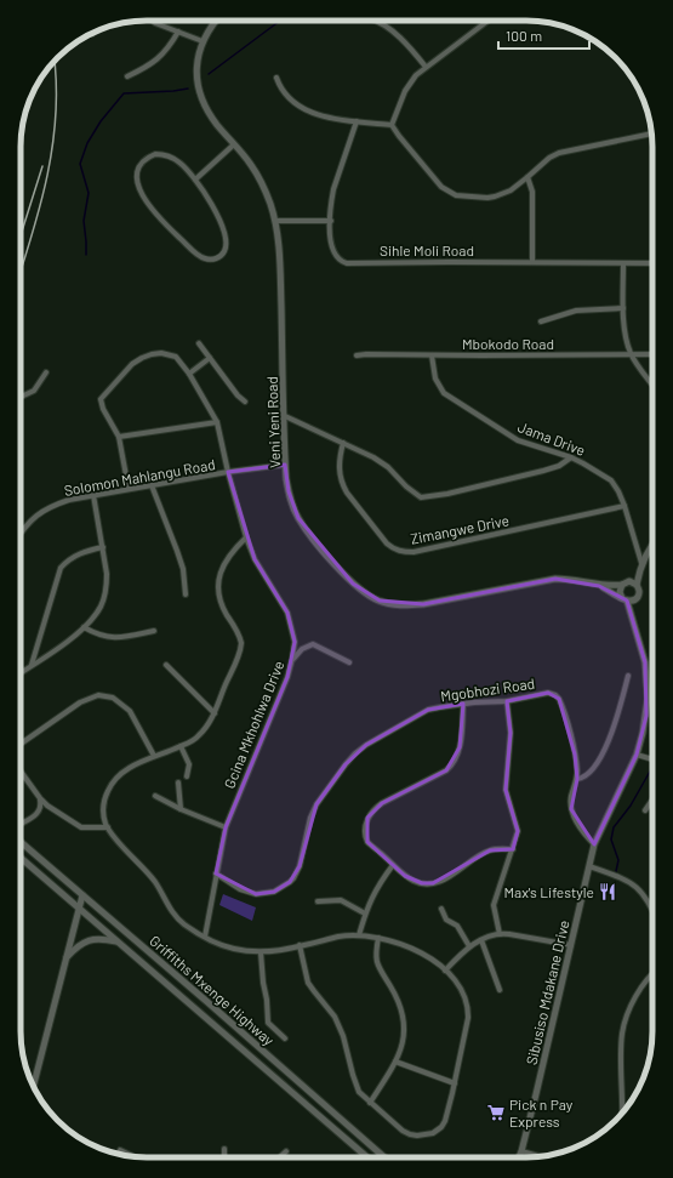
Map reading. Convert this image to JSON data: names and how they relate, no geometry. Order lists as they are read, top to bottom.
{
  "streets": {
    "street": [
      "Sihle Moli Road",
      "Mbokodo Road",
      "Veni Yeni Road",
      "Jama Drive",
      "Solomon Mahlangu Road",
      "Zimangwe Drive",
      "Mgobhozi Road",
      "Gcina Mkhohlwa Drive",
      "Griffiths Mxenge Highway",
      "Sibusiso Mdakane Drive"
    ]
  },
  "crossings": [
    ["Mbokodo Road", "Jama Drive"],
    ["Veni Yeni Road", "Solomon Mahlangu Road"],
    ["Veni Yeni Road", "Sibusiso Mdakane Drive"],
    ["Jama Drive", "Zimangwe Drive"],
    ["Solomon Mahlangu Road", "Gcina Mkhohlwa Drive"],
    ["Mgobhozi Road", "Gcina Mkhohlwa Drive"],
    ["Mgobhozi Road", "Sibusiso Mdakane Drive"]
  ],
  "places": {
    "restaurant": ["Max's Lifestyle"],
    "supermarket": ["Pick n Pay Express"]
  },
  "scale_bar": "100 m"
}
